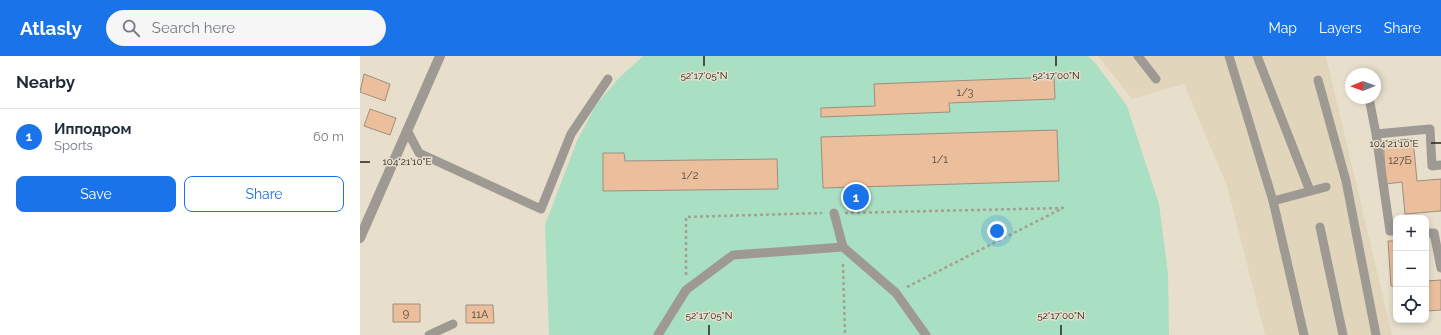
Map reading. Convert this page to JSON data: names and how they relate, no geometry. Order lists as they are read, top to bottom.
{
  "house_numbers": [
    "1/3",
    "1/1",
    "127Б",
    "1/2",
    "9",
    "11А"
  ],
  "north": "left",
  "page": {
    "header": "Atlasly",
    "search": "Search here",
    "nav": ["Map", "Layers", "Share"],
    "heading": "Nearby",
    "list": [
      {
        "mark": "1",
        "name": "Ипподром",
        "note": "Sports",
        "value": "60 m"
      }
    ],
    "buttons": ["Save", "Share"],
    "pins": "1",
    "map_buttons": ["+", "−"]
  },
  "coordinates": ["52°17'05\"N", "52°17'00\"N", "104°21'10\"E"]
}
